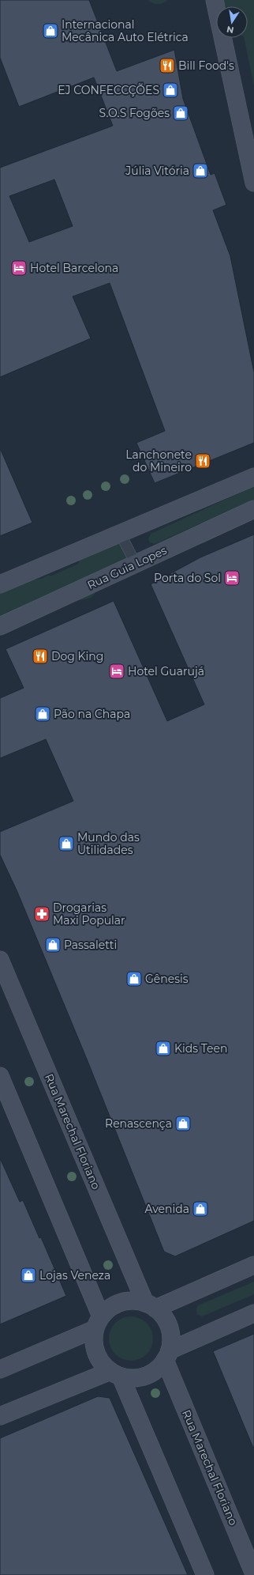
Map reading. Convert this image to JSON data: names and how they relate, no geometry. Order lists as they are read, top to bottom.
{
  "streets": {
    "main road": ["Rua Guia Lopes", "Rua Marechal Floriano"]
  },
  "places": {
    "shop": [
      "Internacional Mecânica Auto Elétrica",
      "EJ CONFECCÇÕES",
      "S.O.S Fogões",
      "Júlia Vitória",
      "Pão na Chapa",
      "Mundo das Utilidades",
      "Passaletti",
      "Gênesis",
      "Kids Teen",
      "Renascença",
      "Avenida",
      "Lojas Veneza"
    ],
    "restaurant": ["Bill Food's", "Lanchonete do Mineiro", "Dog King"],
    "hotel": ["Hotel Barcelona", "Porta do Sol", "Hotel Guarujá"],
    "pharmacy": ["Drogarias Maxi Popular"]
  },
  "north": "bottom"
}
